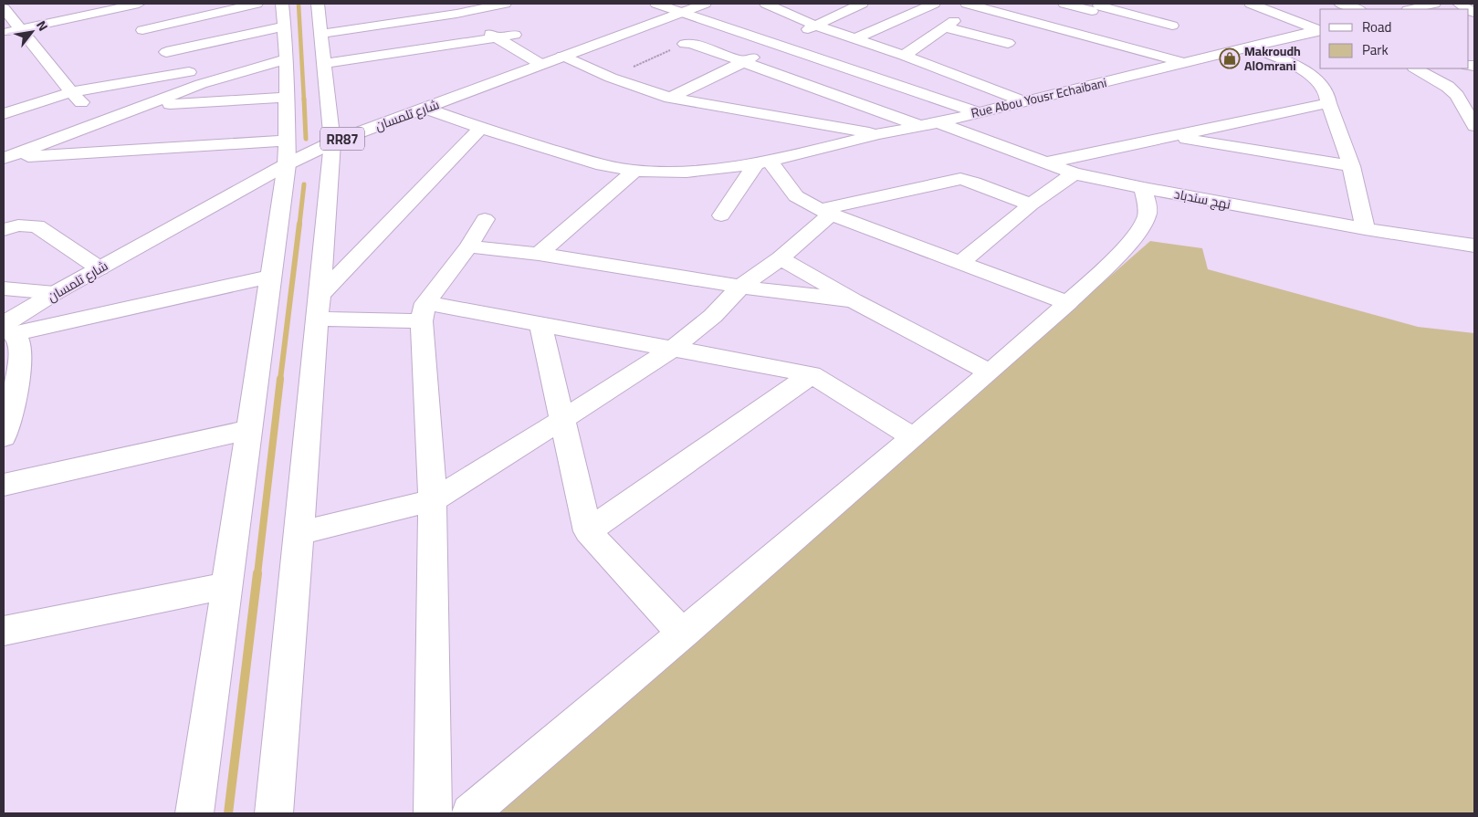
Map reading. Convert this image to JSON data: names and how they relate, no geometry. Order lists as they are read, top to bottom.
{
  "streets": {
    "street": [
      "Rue Abou Yousr Echaibani",
      "شارع تلمسان",
      "RR87",
      "نهج سندباد"
    ]
  },
  "crossings": [
    ["Rue Abou Yousr Echaibani", "شارع تلمسان"],
    ["Rue Abou Yousr Echaibani", "نهج سندباد"]
  ],
  "places": {
    "shop": ["Makroudh AlOmrani"]
  },
  "legend": ["Road", "Park"],
  "north": "top right"
}
